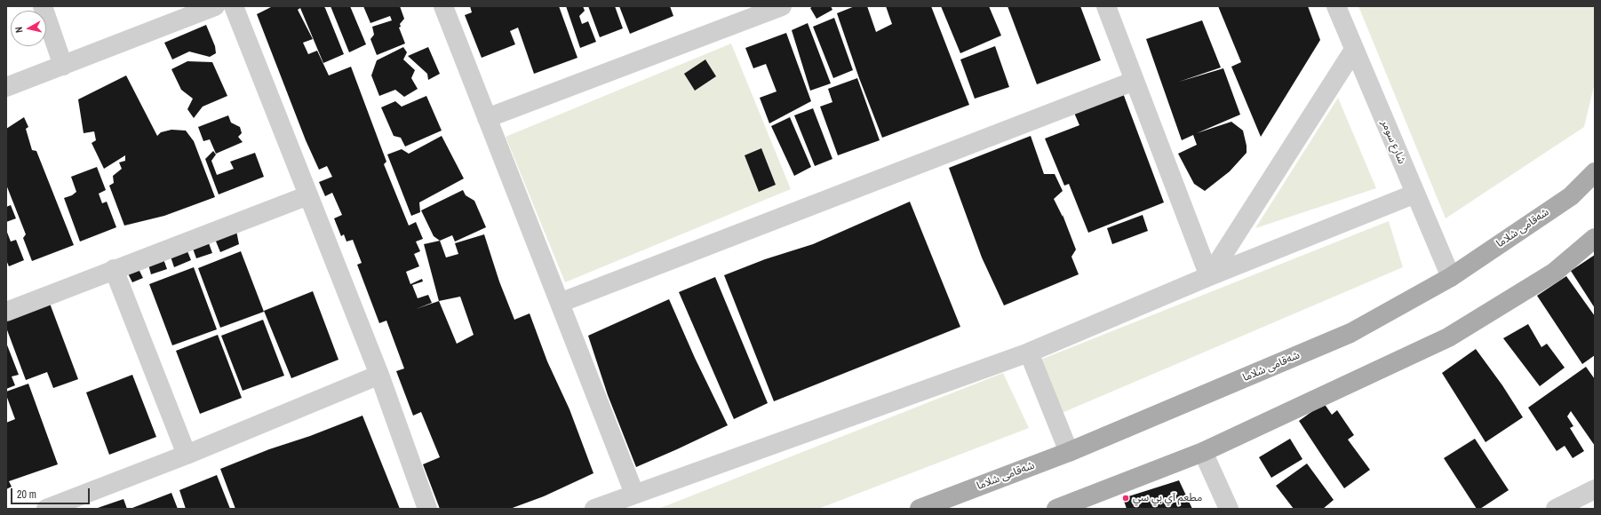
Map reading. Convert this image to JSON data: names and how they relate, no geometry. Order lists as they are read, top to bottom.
{
  "streets": {
    "main road": ["شەقامی شلاما"],
    "street": ["شارع سومر"]
  },
  "crossings": [
    ["شارع سومر", "شەقامی شلاما"]
  ],
  "places": ["مطعم آي بي سي"],
  "scale_bar": "20 m",
  "north": "left"
}
